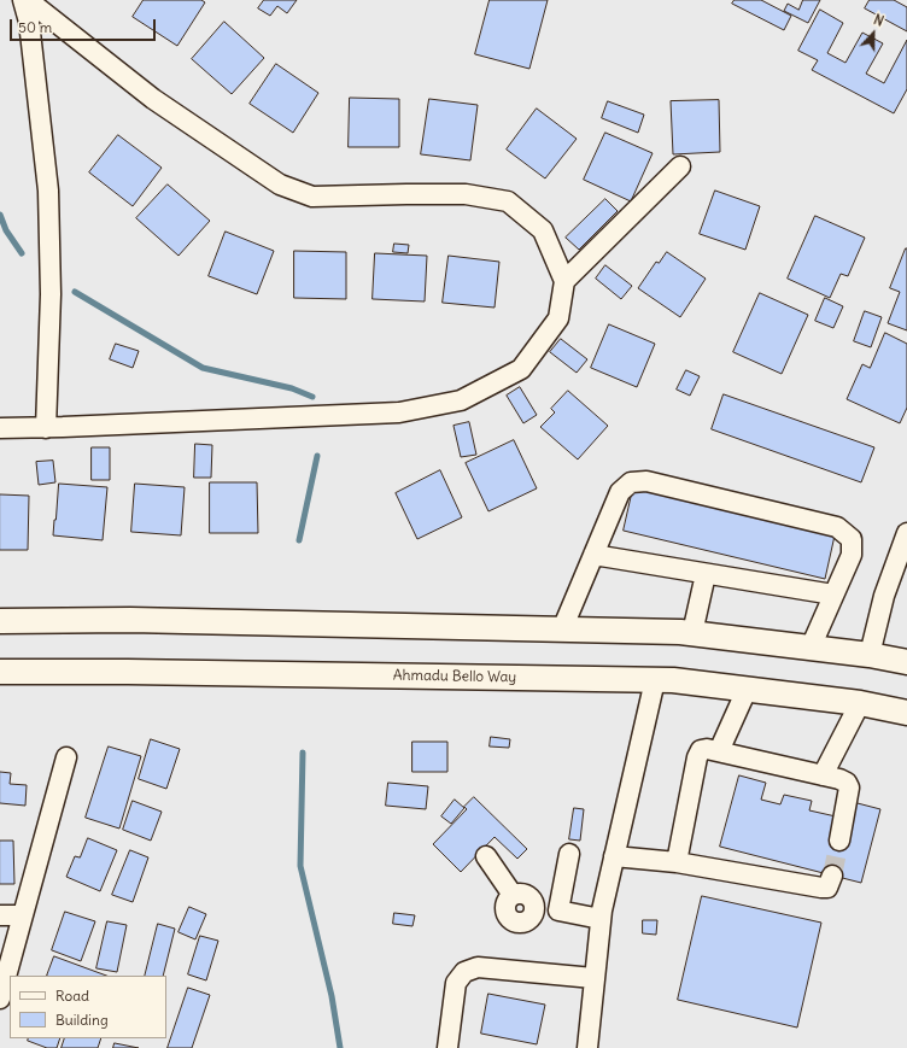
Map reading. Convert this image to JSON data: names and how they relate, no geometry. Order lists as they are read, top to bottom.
{
  "streets": {
    "main road": ["Ahmadu Bello Way"]
  },
  "legend": ["Road", "Building"],
  "scale_bar": "50 m",
  "north": "top"
}
